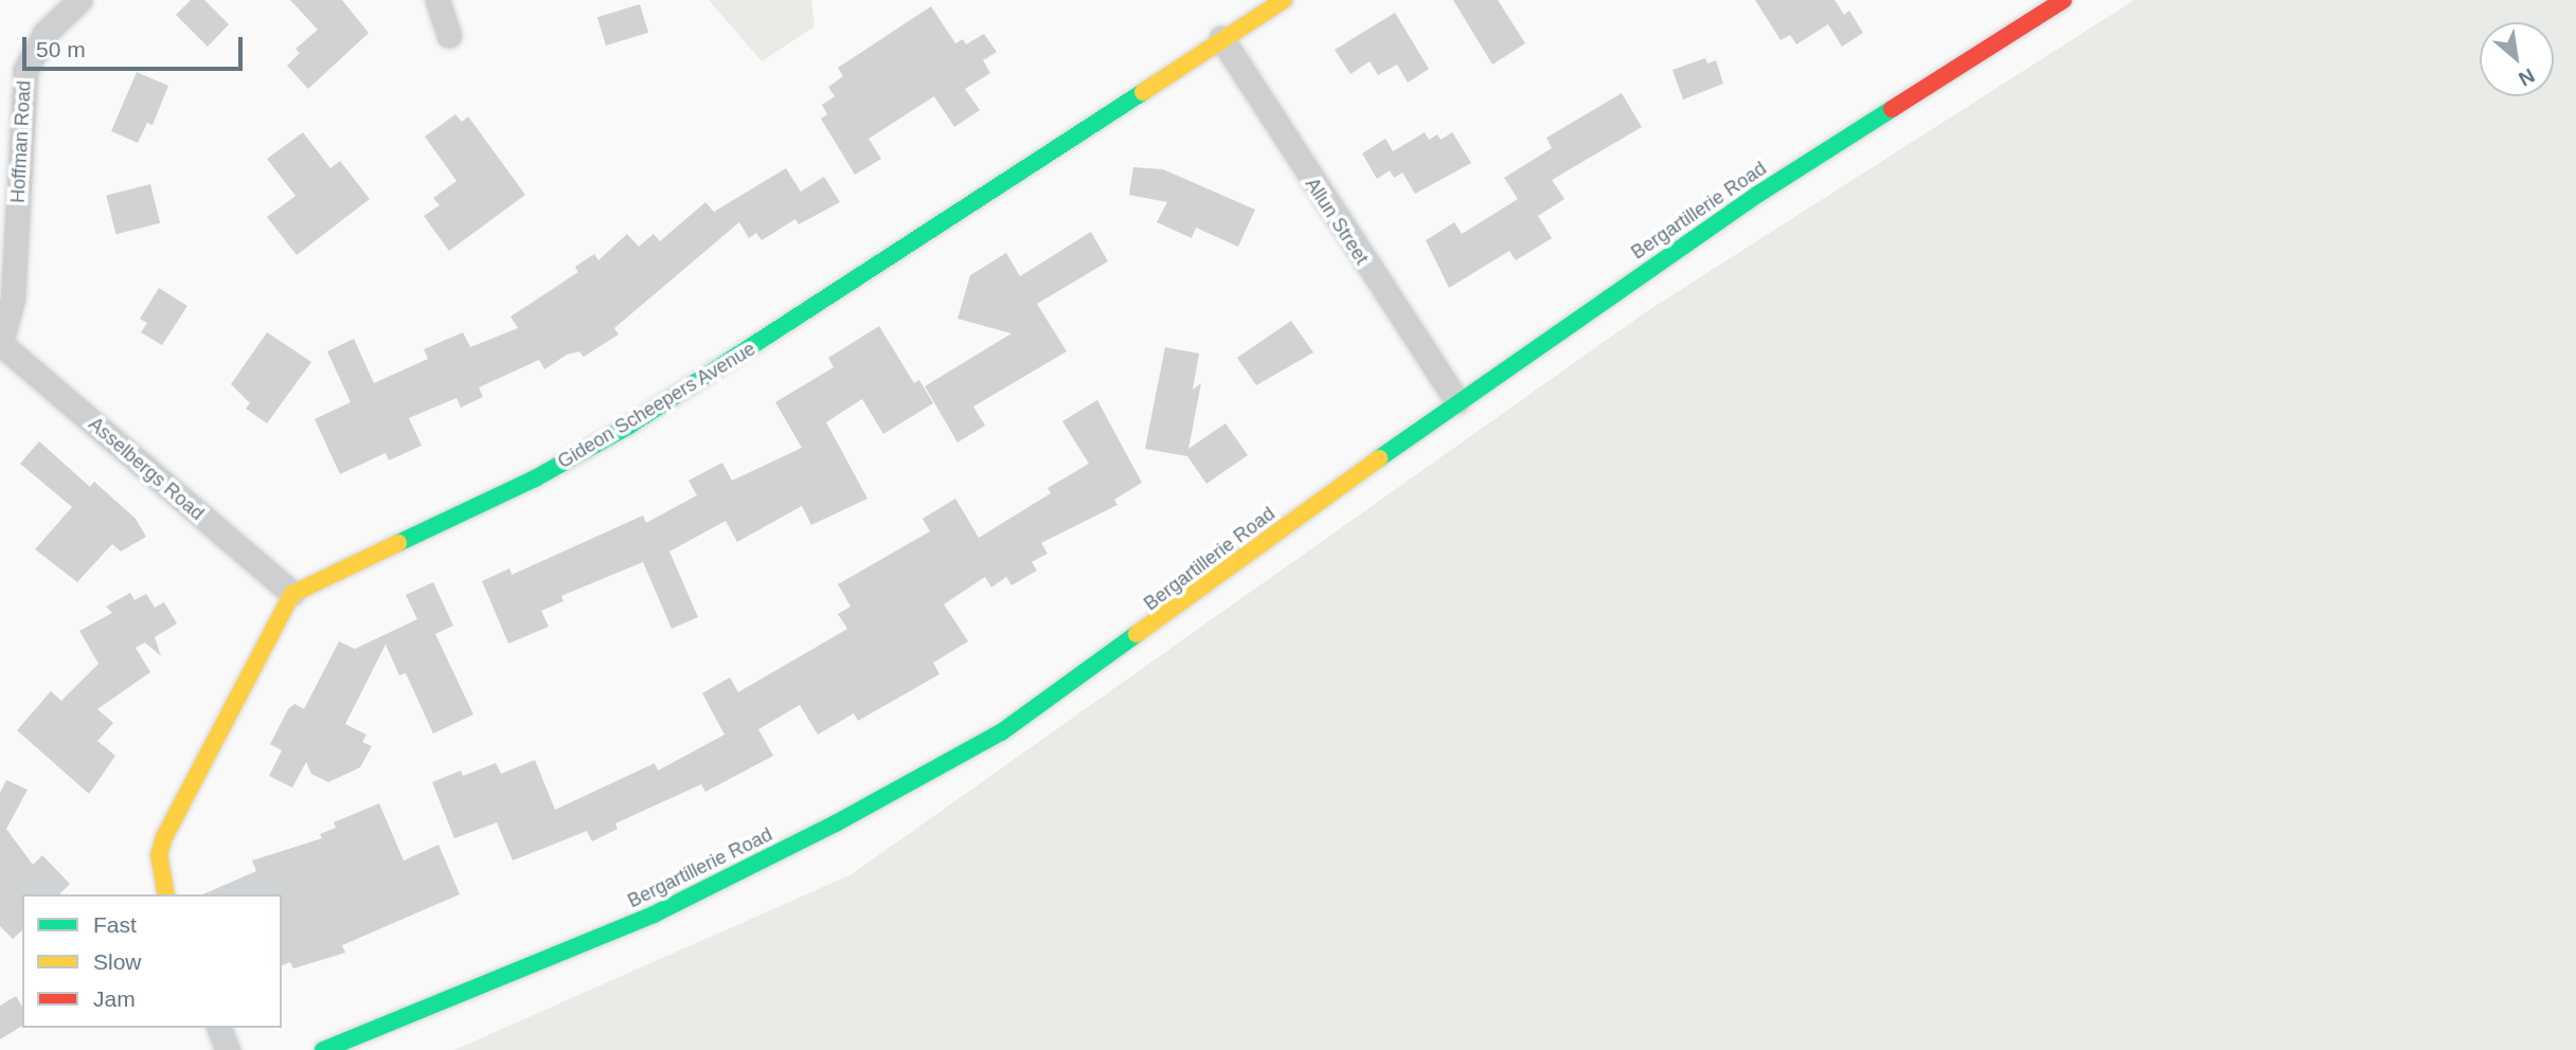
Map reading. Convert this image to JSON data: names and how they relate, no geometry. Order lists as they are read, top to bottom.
{
  "streets": {
    "street": [
      "Hoffman Road",
      "Bergartillerie Road",
      "Allun Street",
      "Gideon Scheepers Avenue",
      "Asselbergs Road"
    ]
  },
  "crossings": [
    ["Hoffman Road", "Asselbergs Road"],
    ["Bergartillerie Road", "Allun Street"],
    ["Allun Street", "Gideon Scheepers Avenue"],
    ["Gideon Scheepers Avenue", "Asselbergs Road"]
  ],
  "legend": ["Fast", "Slow", "Jam"],
  "scale_bar": "50 m",
  "north": "bottom right"
}
